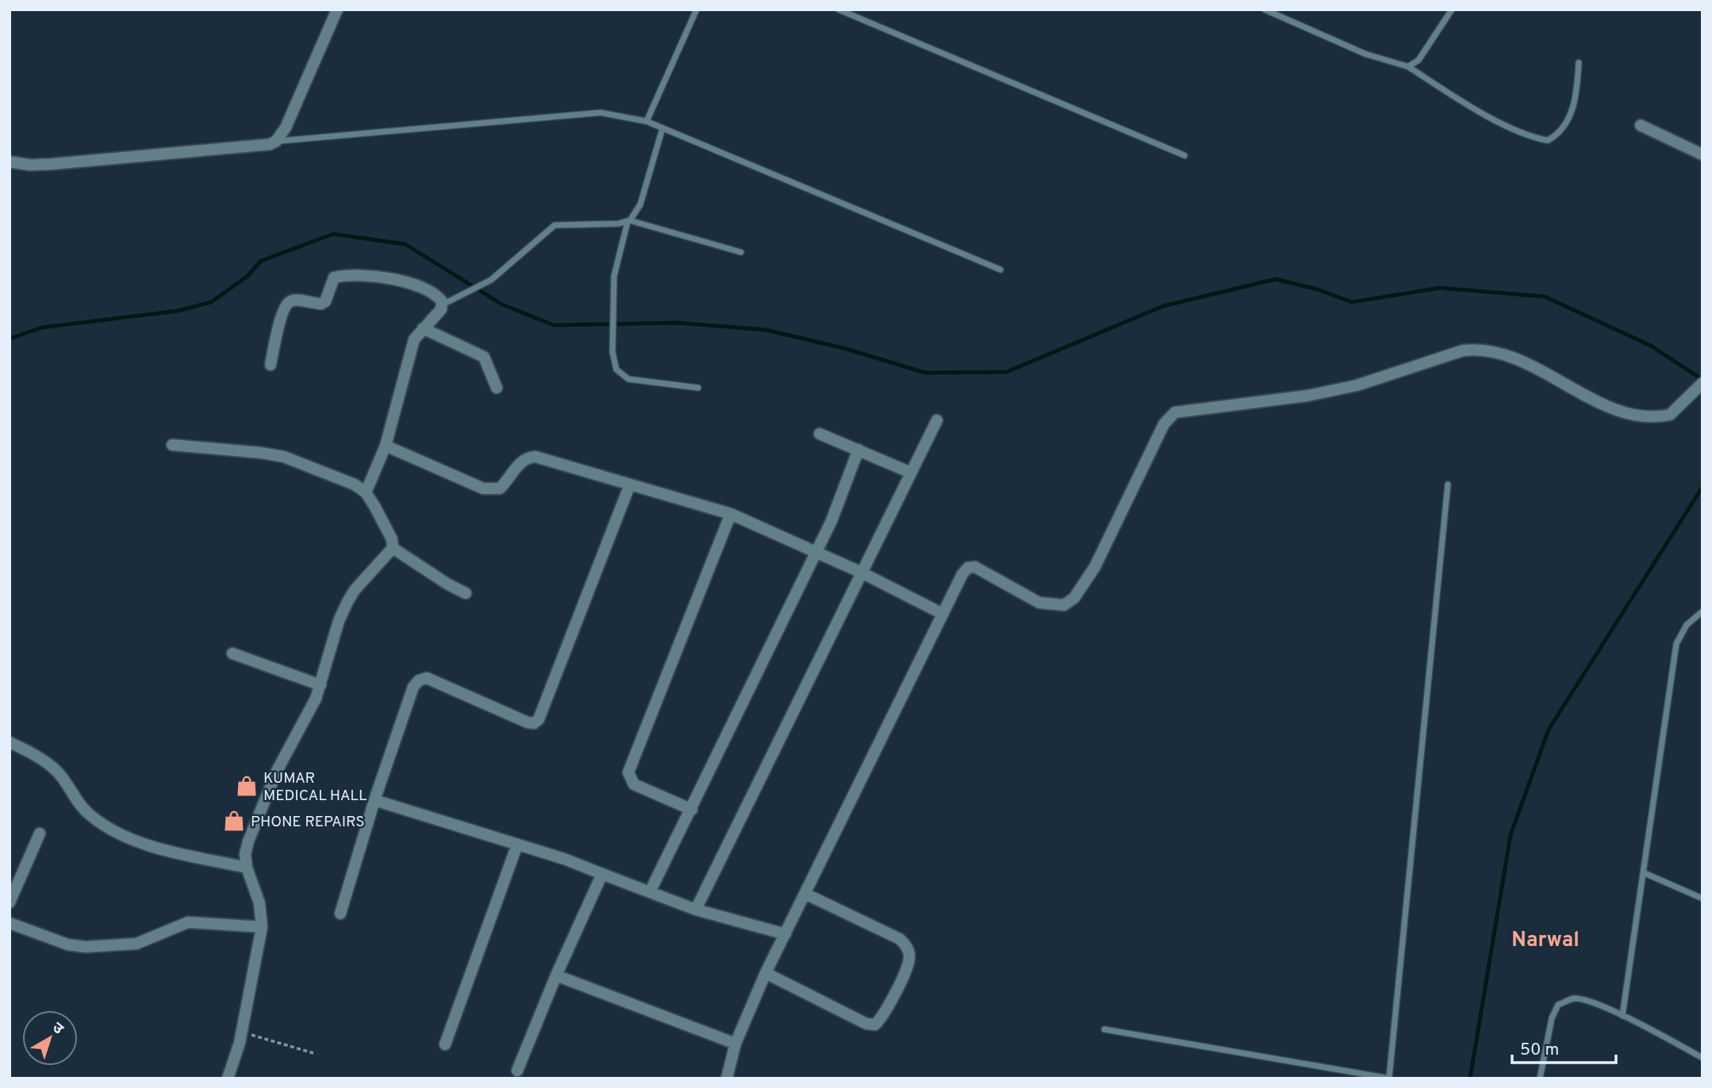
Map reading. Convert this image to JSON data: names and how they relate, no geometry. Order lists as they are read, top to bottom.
{
  "districts": ["Narwal"],
  "places": {
    "shop": ["KUMAR MEDICAL HALL", "PHONE REPAIRS"]
  },
  "scale_bar": "50 m",
  "north": "top right"
}
